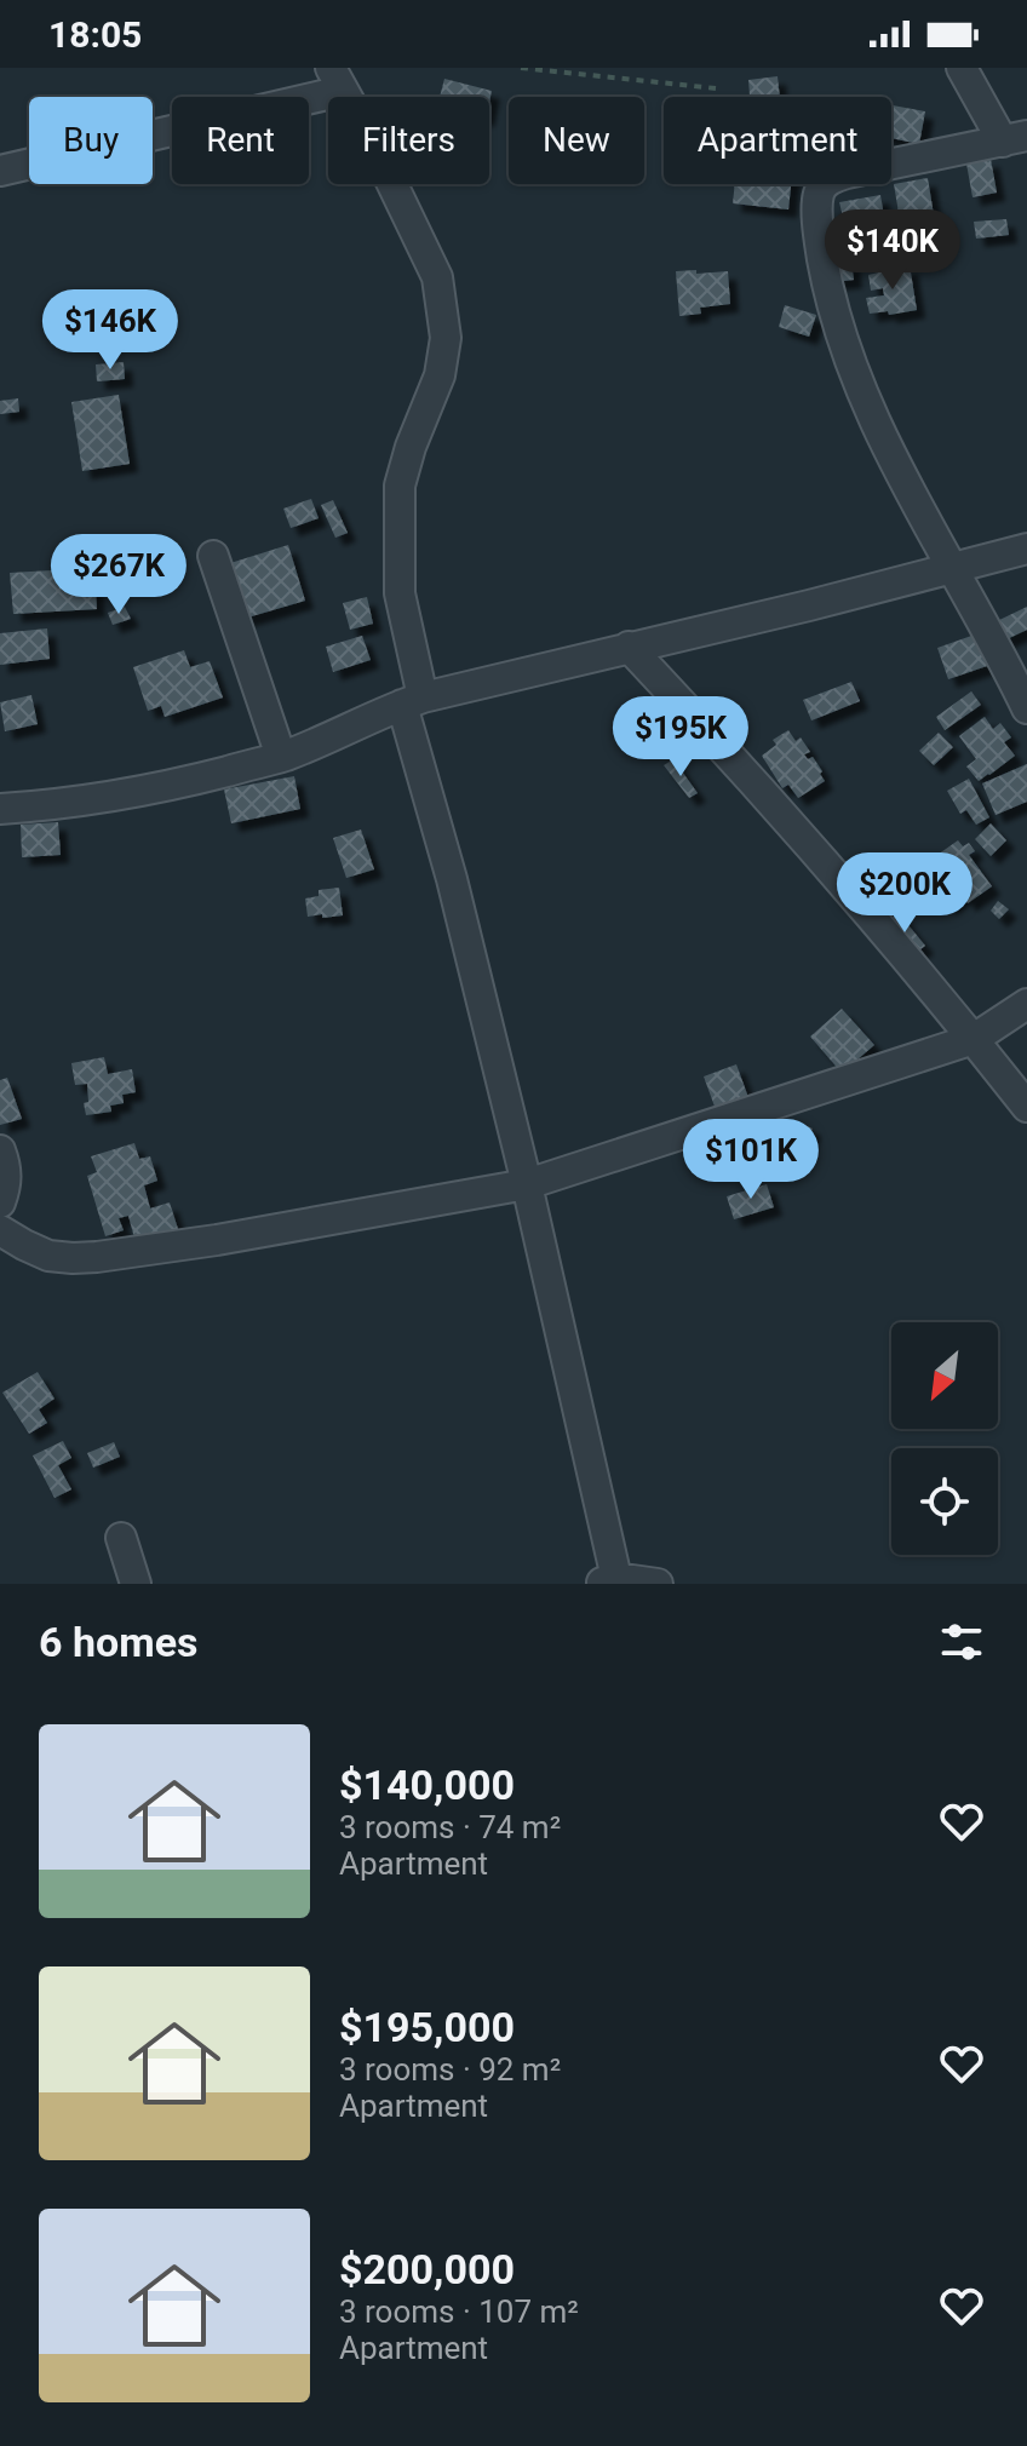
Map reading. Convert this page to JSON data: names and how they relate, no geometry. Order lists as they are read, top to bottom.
{
  "north": "bottom left",
  "page": {
    "status": "18:05",
    "chip": [
      "Buy",
      "Rent",
      "Filters",
      "New",
      "Apartment"
    ],
    "price": [
      "$140K",
      "$146K",
      "$267K",
      "$195K",
      "$200K",
      "$101K"
    ],
    "heading": "6 homes",
    "list": [
      {
        "name": "$140,000",
        "note": "3 rooms · 74 m² · Apartment"
      },
      {
        "name": "$195,000",
        "note": "3 rooms · 92 m² · Apartment"
      },
      {
        "name": "$200,000",
        "note": "3 rooms · 107 m² · Apartment"
      }
    ]
  }
}
